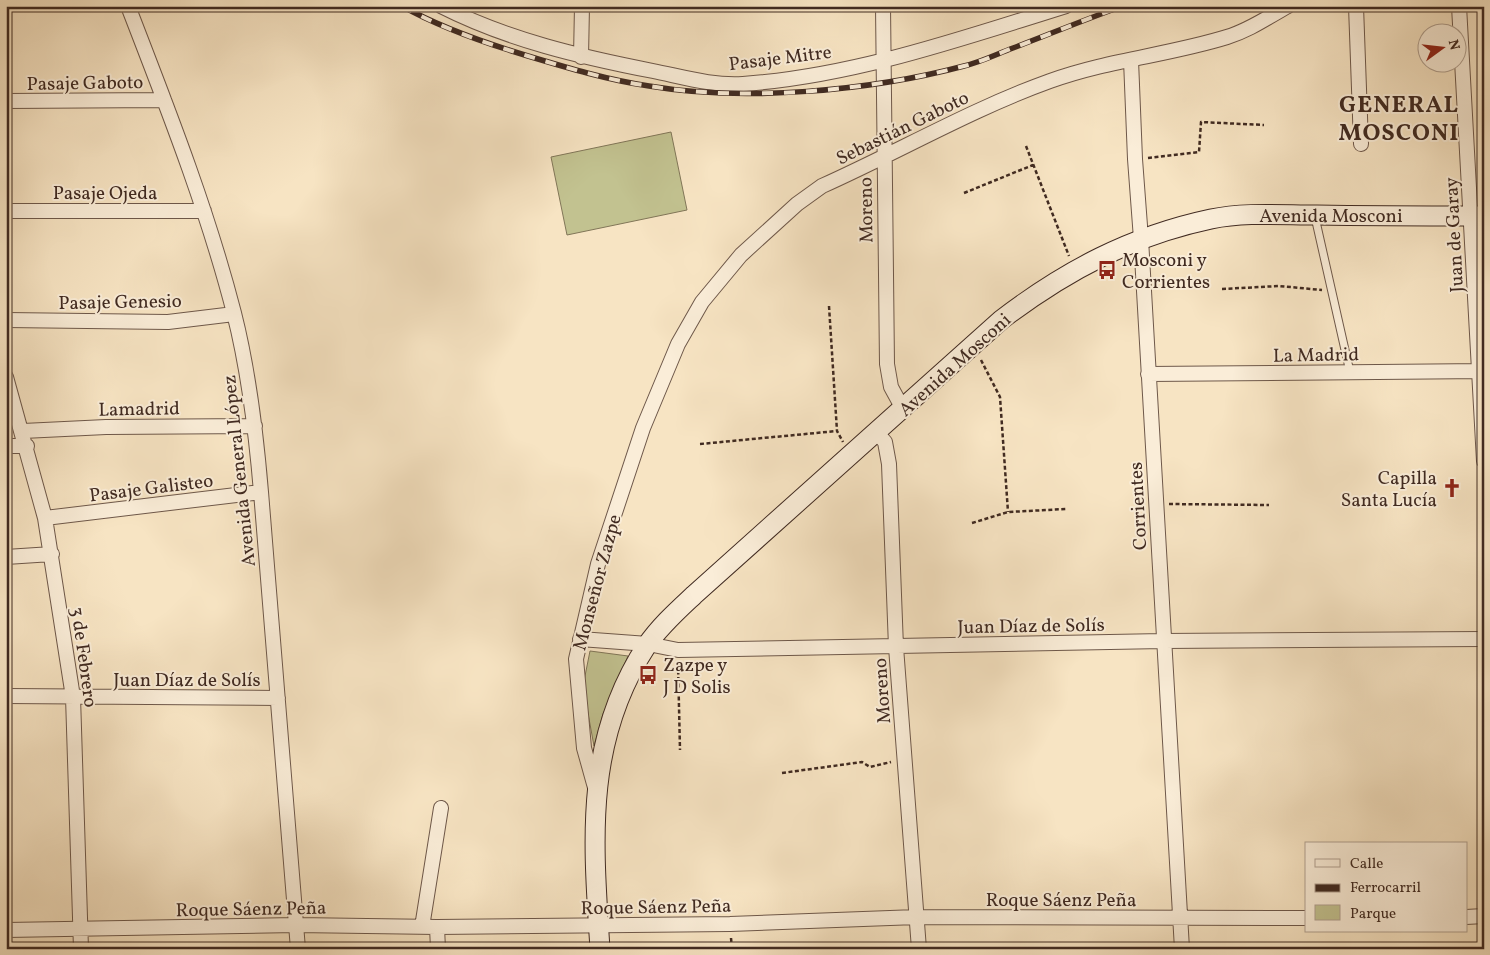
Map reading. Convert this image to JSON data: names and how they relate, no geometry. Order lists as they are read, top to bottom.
{
  "streets": {
    "street": [
      "Pasaje Mitre",
      "Pasaje Gaboto",
      "Sebastián Gaboto",
      "Pasaje Ojeda",
      "Moreno",
      "Avenida Mosconi",
      "Juan de Garay",
      "Pasaje Genesio",
      "La Madrid",
      "Lamadrid",
      "Avenida General López",
      "Pasaje Galisteo",
      "Corrientes",
      "Monseñor Zazpe",
      "Juan Díaz de Solís",
      "3 de Febrero",
      "Roque Sáenz Peña"
    ]
  },
  "crossings": [
    ["Pasaje Mitre", "Moreno"],
    ["Pasaje Gaboto", "Avenida General López"],
    ["Sebastián Gaboto", "Moreno"],
    ["Sebastián Gaboto", "Corrientes"],
    ["Sebastián Gaboto", "Monseñor Zazpe"],
    ["Pasaje Ojeda", "Avenida General López"],
    ["Moreno", "Avenida Mosconi"],
    ["Moreno", "Juan Díaz de Solís"],
    ["Moreno", "Roque Sáenz Peña"],
    ["Avenida Mosconi", "Juan de Garay"],
    ["Avenida Mosconi", "Corrientes"],
    ["Avenida Mosconi", "Monseñor Zazpe"],
    ["Avenida Mosconi", "Juan Díaz de Solís"],
    ["Juan de Garay", "La Madrid"],
    ["Pasaje Genesio", "Avenida General López"],
    ["La Madrid", "Corrientes"],
    ["Lamadrid", "Avenida General López"],
    ["Lamadrid", "3 de Febrero"],
    ["Avenida General López", "Pasaje Galisteo"],
    ["Avenida General López", "Juan Díaz de Solís"],
    ["Avenida General López", "Roque Sáenz Peña"],
    ["Pasaje Galisteo", "3 de Febrero"],
    ["Corrientes", "Juan Díaz de Solís"],
    ["Corrientes", "Roque Sáenz Peña"],
    ["Monseñor Zazpe", "Juan Díaz de Solís"],
    ["Monseñor Zazpe", "Roque Sáenz Peña"],
    ["Juan Díaz de Solís", "3 de Febrero"],
    ["3 de Febrero", "Roque Sáenz Peña"]
  ],
  "districts": ["GENERAL MOSCONI"],
  "places": {
    "bus stop": ["Mosconi y Corrientes", "Zazpe y J D Solis"],
    "church": ["Capilla Santa Lucía"]
  },
  "legend": ["Calle", "Ferrocarril", "Parque"],
  "north": "right"
}
